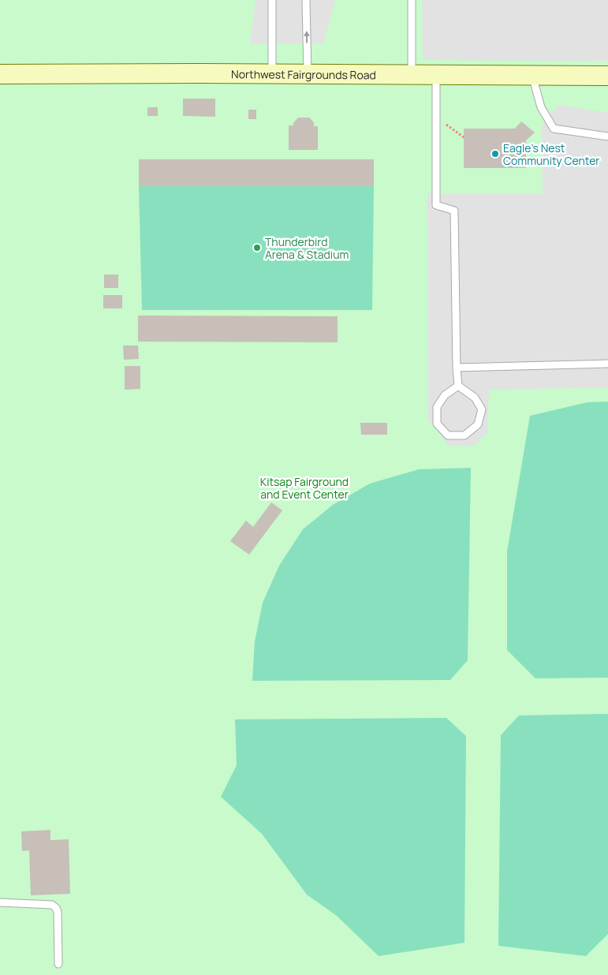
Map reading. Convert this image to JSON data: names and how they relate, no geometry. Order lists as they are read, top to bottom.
{
  "streets": {
    "main road": ["Northwest Fairgrounds Road"]
  },
  "parks": ["Kitsap Fairground and Event Center"],
  "places": ["Eagle's Nest Community Center", "Thunderbird Arena & Stadium"]
}
